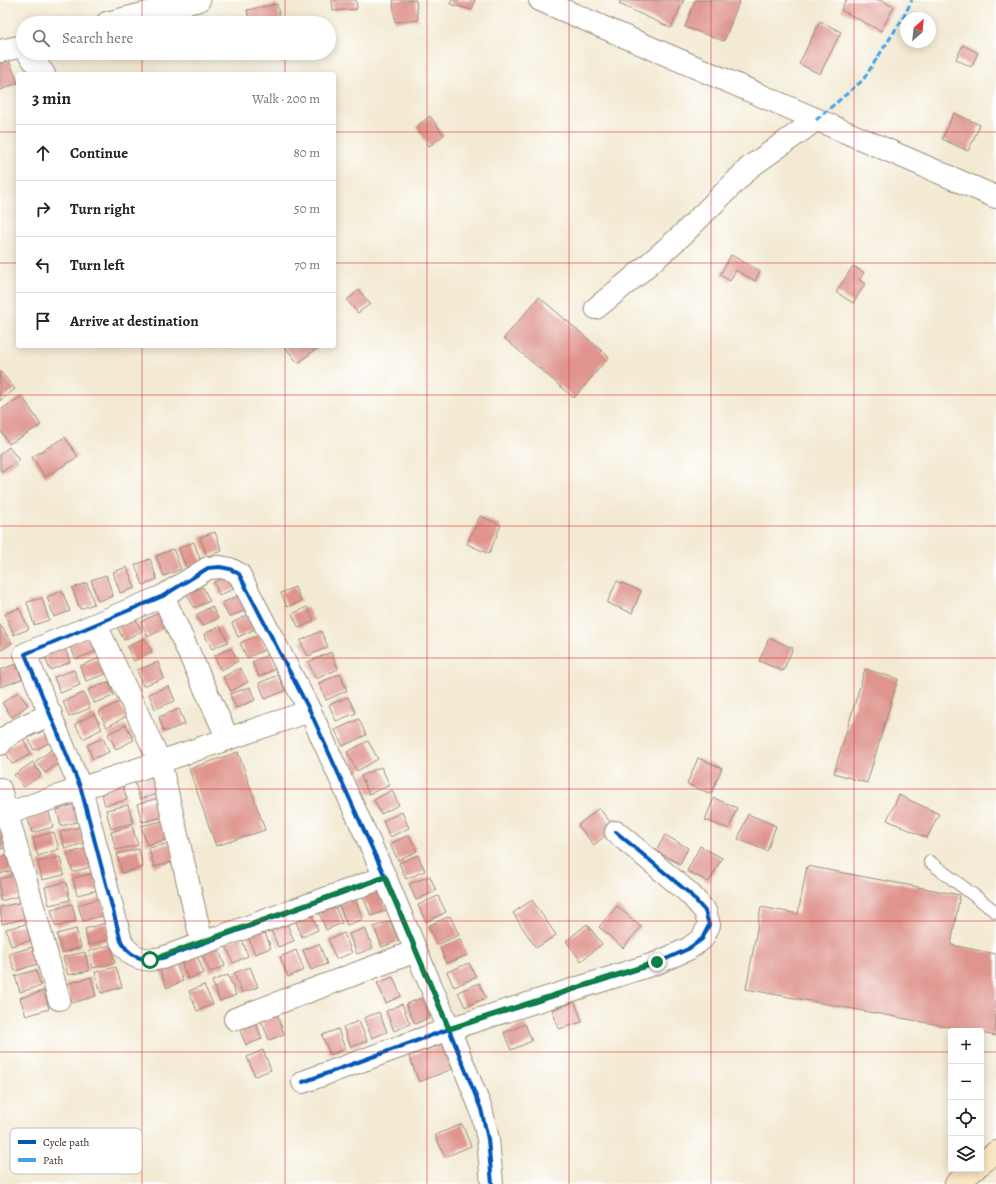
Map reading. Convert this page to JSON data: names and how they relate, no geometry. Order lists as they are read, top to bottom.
{
  "legend": ["Cycle path", "Path"],
  "north": "top right",
  "page": {
    "search": "Search here",
    "heading": ["3 min", "Walk · 200 m"],
    "list": [
      ["Continue", "80 m"],
      ["Turn right", "50 m"],
      ["Turn left", "70 m"],
      "Arrive at destination"
    ],
    "map_buttons": ["+", "−"]
  }
}
